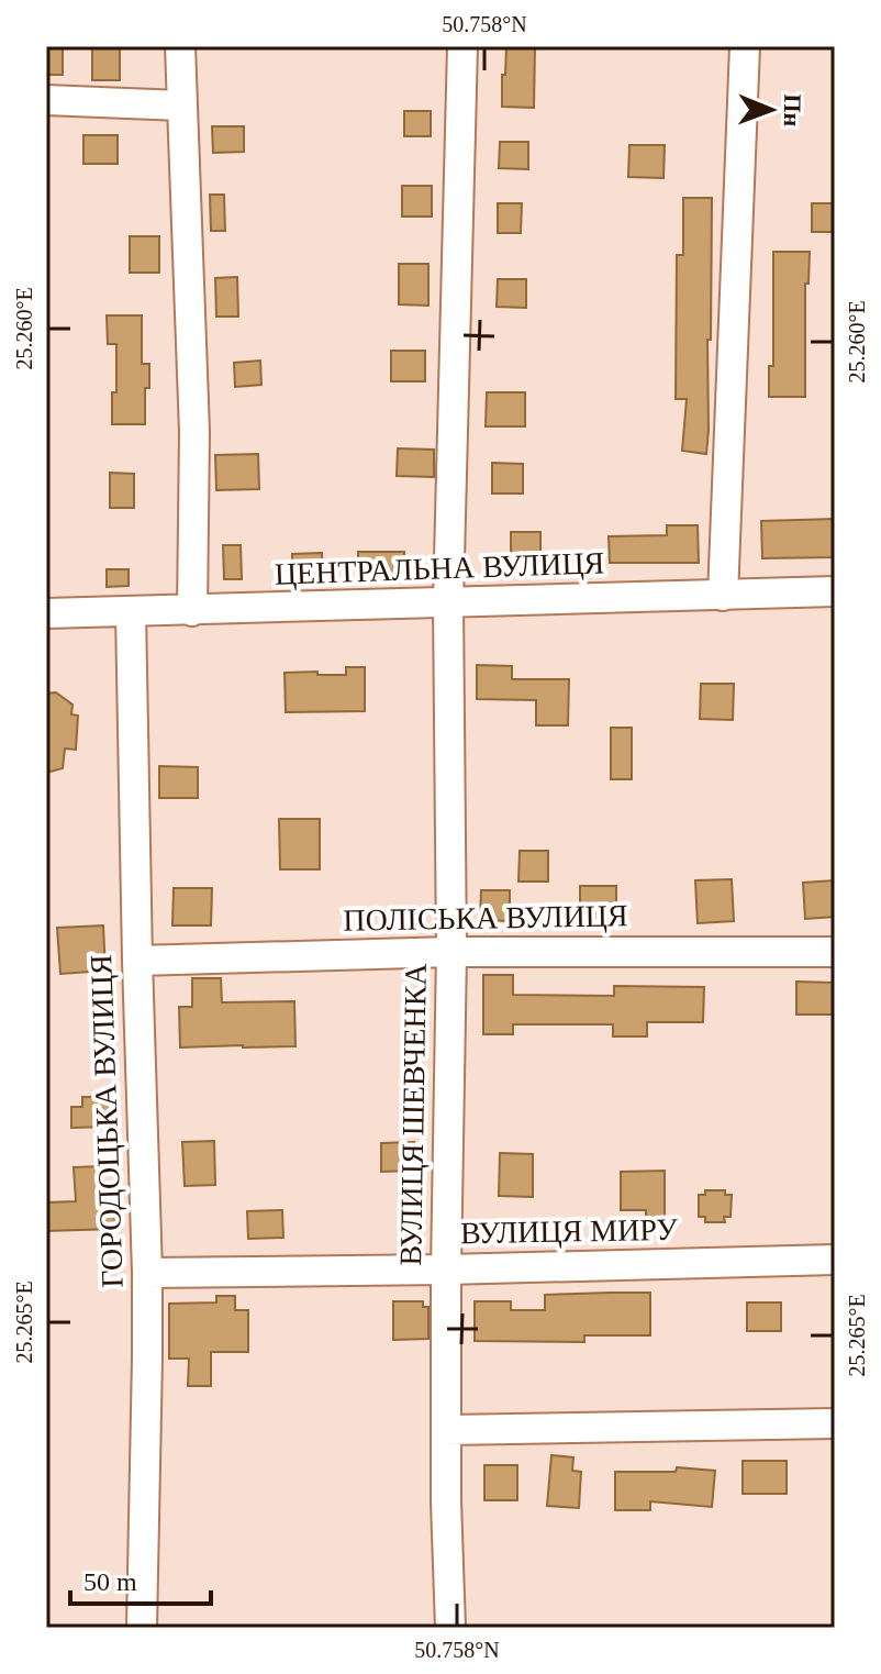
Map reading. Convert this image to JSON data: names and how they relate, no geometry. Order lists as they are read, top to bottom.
{
  "streets": {
    "street": [
      "ЦЕНТРАЛЬНА ВУЛИЦЯ",
      "ПОЛІСЬКА ВУЛИЦЯ",
      "ВУЛИЦЯ ШЕВЧЕНКА",
      "ГОРОДОЦЬКА ВУЛИЦЯ",
      "ВУЛИЦЯ МИРУ"
    ]
  },
  "crossings": [
    ["ЦЕНТРАЛЬНА ВУЛИЦЯ", "ВУЛИЦЯ ШЕВЧЕНКА"],
    ["ЦЕНТРАЛЬНА ВУЛИЦЯ", "ГОРОДОЦЬКА ВУЛИЦЯ"],
    ["ПОЛІСЬКА ВУЛИЦЯ", "ВУЛИЦЯ ШЕВЧЕНКА"],
    ["ПОЛІСЬКА ВУЛИЦЯ", "ГОРОДОЦЬКА ВУЛИЦЯ"],
    ["ВУЛИЦЯ ШЕВЧЕНКА", "ВУЛИЦЯ МИРУ"],
    ["ГОРОДОЦЬКА ВУЛИЦЯ", "ВУЛИЦЯ МИРУ"]
  ],
  "scale_bar": "50 m",
  "north": "right",
  "coordinates": ["50.758°N", "25.260°E", "25.265°E"]
}
